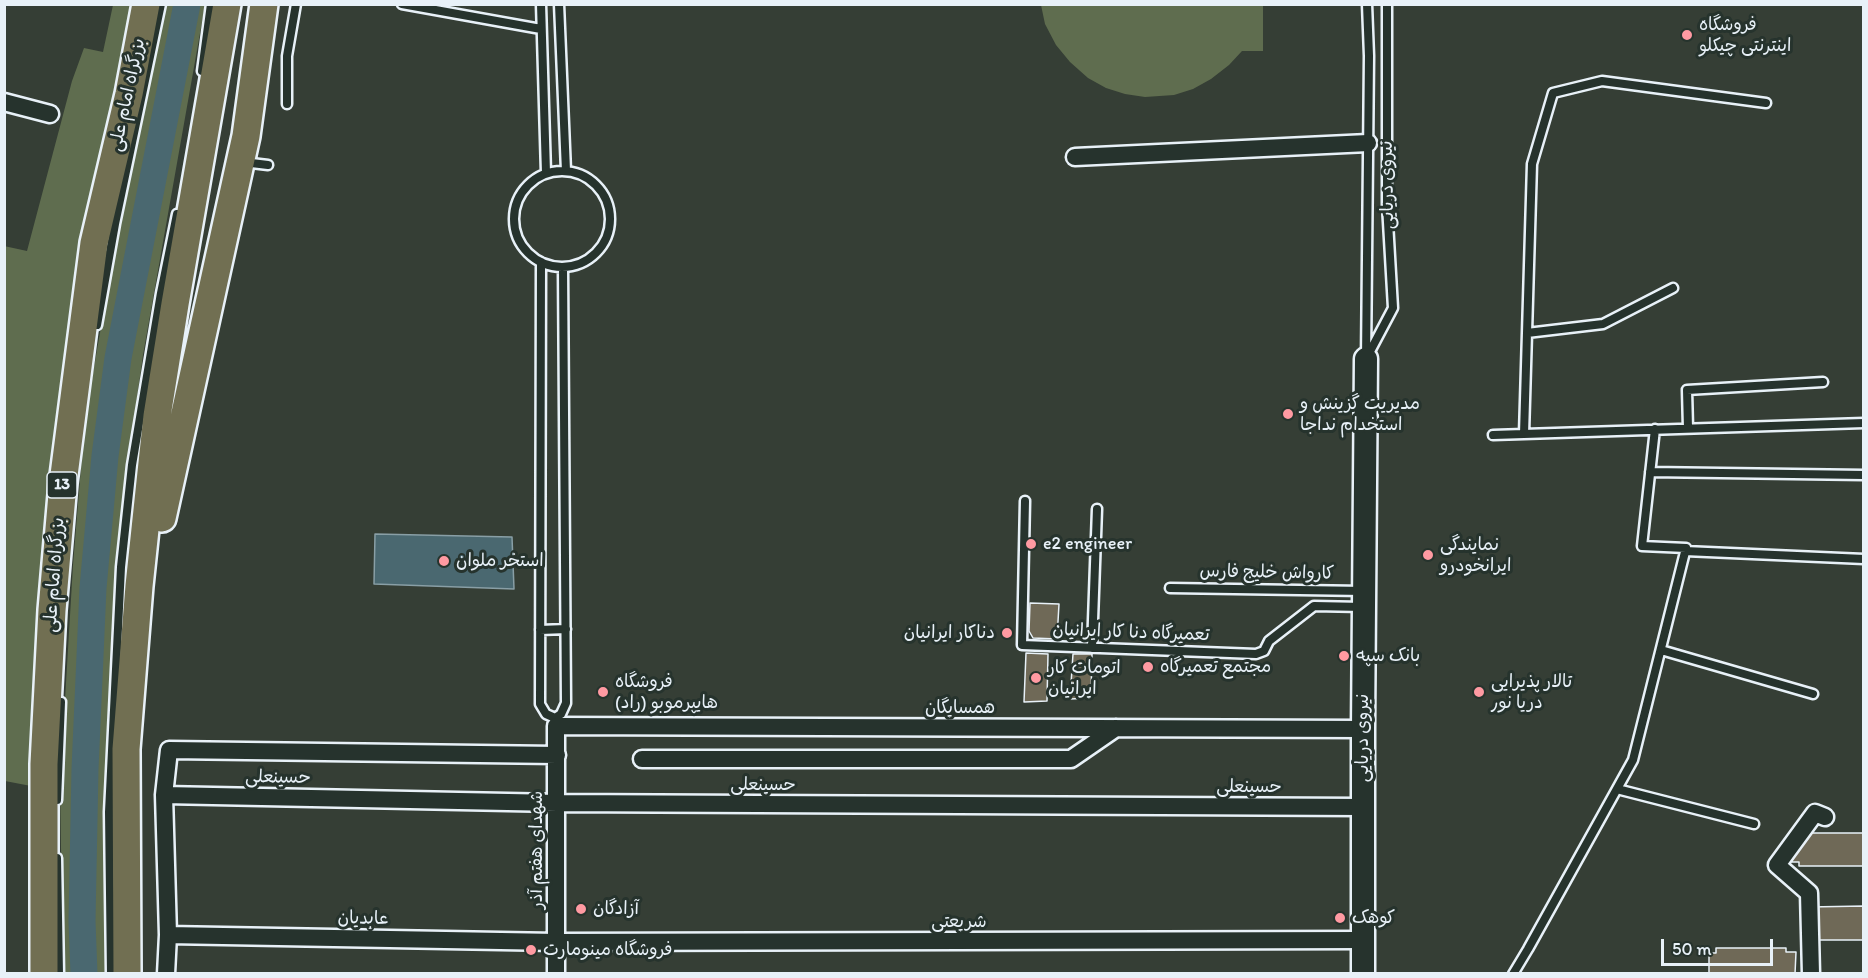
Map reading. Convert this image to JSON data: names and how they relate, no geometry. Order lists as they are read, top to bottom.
{
  "streets": {
    "highway": ["بزرگراه امام علی", "13"],
    "main road": ["نیروی دریایی"],
    "street": [
      "همسایگان",
      "حسینعلی",
      "شهدای هفتم آذر",
      "عابدیان",
      "شریعتی"
    ],
    "lane": ["کارواش خلیج فارس", "تعمیرگاه دنا کار ایرانیان"]
  },
  "crossings": [
    ["نیروی دریایی", "کارواش خلیج فارس"],
    ["نیروی دریایی", "تعمیرگاه دنا کار ایرانیان"],
    ["نیروی دریایی", "همسایگان"],
    ["نیروی دریایی", "حسینعلی"],
    ["نیروی دریایی", "شریعتی"],
    ["کارواش خلیج فارس", "تعمیرگاه دنا کار ایرانیان"],
    ["همسایگان", "شهدای هفتم آذر"],
    ["حسینعلی", "شهدای هفتم آذر"],
    ["شهدای هفتم آذر", "عابدیان"],
    ["شهدای هفتم آذر", "شریعتی"],
    ["عابدیان", "شریعتی"]
  ],
  "places": [
    "فروشگاه اینترنتی چیکلو",
    "مدیریت گزینش و استخدام نداجا",
    "e2 engineer",
    "نمایندگی ایرانخودرو",
    "استخر ملوان",
    "دناکار ایرانیان",
    "بانک سپه",
    "مجتمع تعمیرگاه",
    "اتومات کار ایرانیان",
    "فروشگاه هایپرموبو (راد)",
    "تالار پذیرایی دریا نور",
    "آزادگان",
    "کوهک",
    "فروشگاه مینومارت"
  ],
  "scale_bar": "50 m"
}
